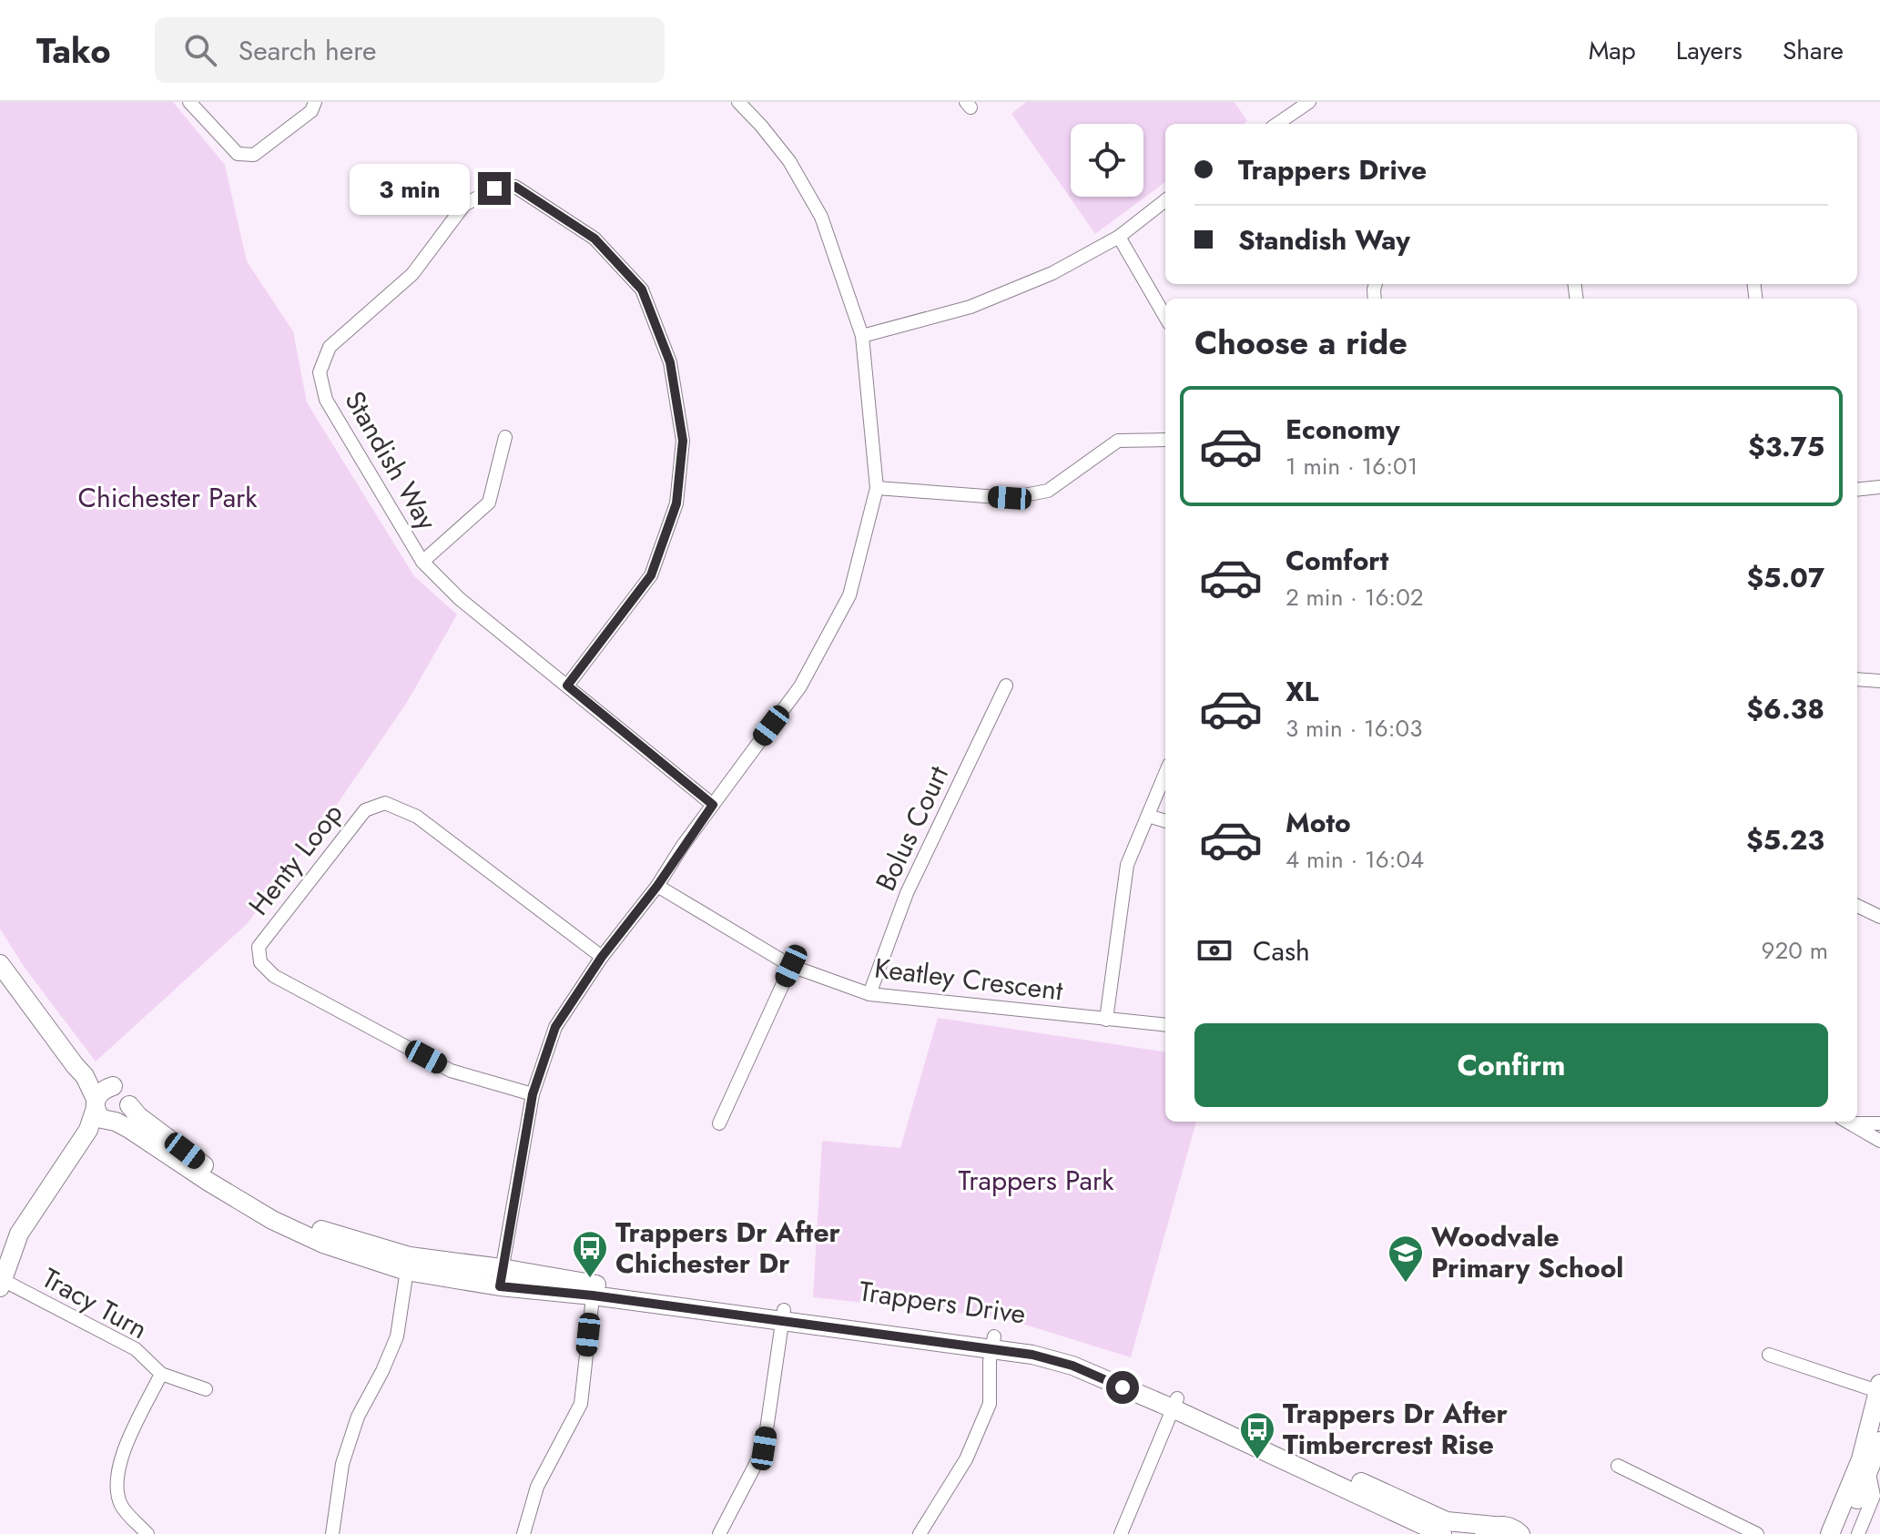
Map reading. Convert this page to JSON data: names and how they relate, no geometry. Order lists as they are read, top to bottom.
{
  "streets": {
    "main road": ["Trappers Drive"],
    "street": [
      "Standish Way",
      "Bolus Court",
      "Henty Loop",
      "Keatley Crescent",
      "Tracy Turn"
    ]
  },
  "crossings": [
    ["Bolus Court", "Keatley Crescent"]
  ],
  "parks": ["Chichester Park", "Trappers Park"],
  "places": {
    "bus stop": ["Trappers Dr After Chichester Dr", "Trappers Dr After Timbercrest Rise"],
    "school or university": ["Woodvale Primary School"]
  },
  "page": {
    "header": "Tako",
    "search": "Search here",
    "nav": ["Map", "Layers", "Share"],
    "banner": ["Trappers Drive", "Standish Way"],
    "bubble": "3 min",
    "heading": "Choose a ride",
    "list": [
      {
        "name": "Economy",
        "note": "1 min · 16:01",
        "value": "$3.75"
      },
      {
        "name": "Comfort",
        "note": "2 min · 16:02",
        "value": "$5.07"
      },
      {
        "name": "XL",
        "note": "3 min · 16:03",
        "value": "$6.38"
      },
      {
        "name": "Moto",
        "note": "4 min · 16:04",
        "value": "$5.23"
      }
    ],
    "pay": ["Cash", "920 m"],
    "buttons": "Confirm"
  }
}
